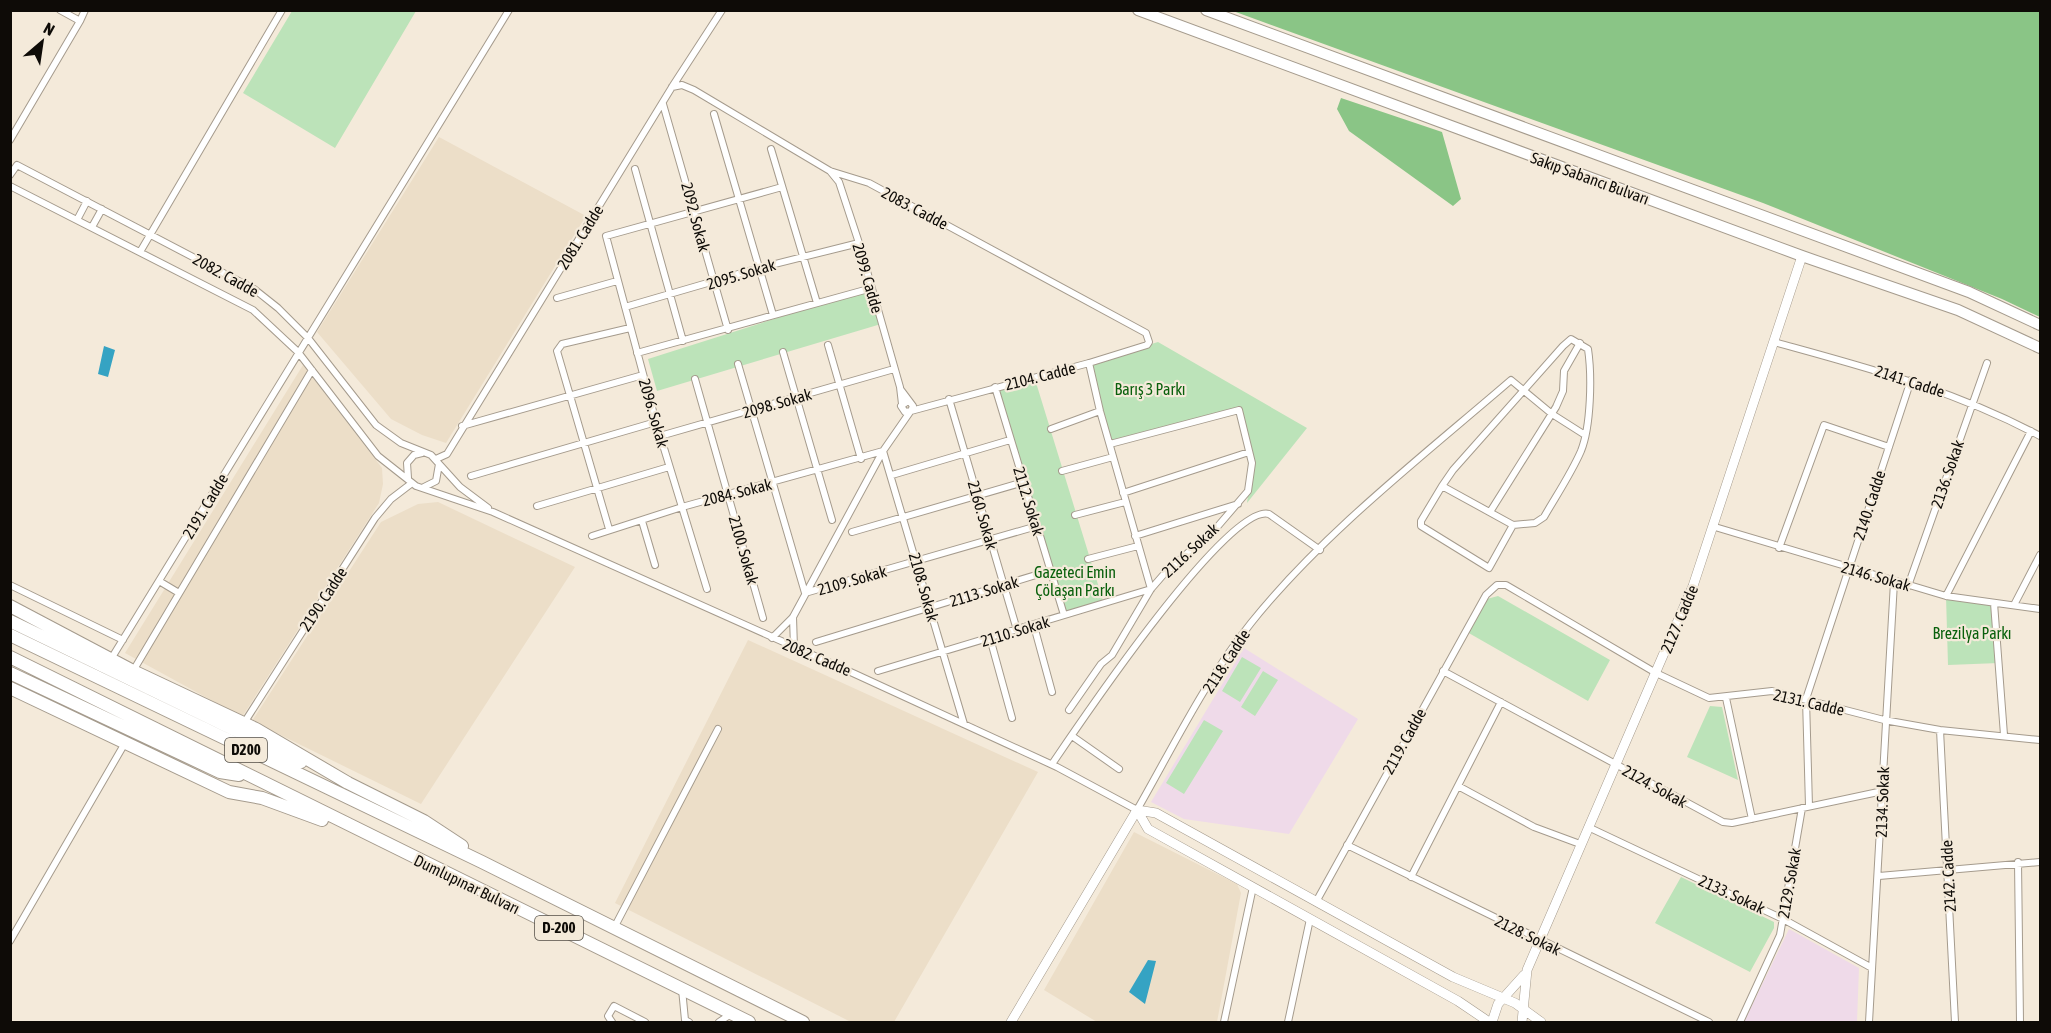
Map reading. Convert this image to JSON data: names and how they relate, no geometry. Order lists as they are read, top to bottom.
{
  "streets": {
    "highway": ["D200", "Dumlupınar Bulvarı", "D-200"],
    "main road": ["Sakıp Sabancı Bulvarı"],
    "street": [
      "2083. Cadde",
      "2092. Sokak",
      "2081. Cadde",
      "2095. Sokak",
      "2082. Cadde",
      "2099. Cadde",
      "2104. Cadde",
      "2141. Cadde",
      "2098. Sokak",
      "2096. Sokak",
      "2136. Sokak",
      "2084. Sokak",
      "2112. Sokak",
      "2140. Cadde",
      "2191. Cadde",
      "2160. Sokak",
      "2100. Sokak",
      "2116. Sokak",
      "2146. Sokak",
      "2109. Sokak",
      "2108. Sokak",
      "2113. Sokak",
      "2190. Cadde",
      "2127. Cadde",
      "2110. Sokak",
      "2118. Cadde",
      "2131. Cadde",
      "2119. Cadde",
      "2124. Sokak",
      "2134. Sokak",
      "2142. Cadde",
      "2129. Sokak",
      "2133. Sokak",
      "2128. Sokak"
    ]
  },
  "crossings": [
    ["Sakıp Sabancı Bulvarı", "2127. Cadde"],
    ["2083. Cadde", "2081. Cadde"],
    ["2083. Cadde", "2099. Cadde"],
    ["2083. Cadde", "2104. Cadde"],
    ["2092. Sokak", "2081. Cadde"],
    ["2092. Sokak", "2095. Sokak"],
    ["2081. Cadde", "2082. Cadde"],
    ["2081. Cadde", "2190. Cadde"],
    ["2095. Sokak", "2099. Cadde"],
    ["2095. Sokak", "2096. Sokak"],
    ["2082. Cadde", "2191. Cadde"],
    ["2082. Cadde", "2108. Sokak"],
    ["2082. Cadde", "2190. Cadde"],
    ["2082. Cadde", "2118. Cadde"],
    ["2099. Cadde", "2104. Cadde"],
    ["2099. Cadde", "2098. Sokak"],
    ["2104. Cadde", "2112. Sokak"],
    ["2104. Cadde", "2160. Sokak"],
    ["2141. Cadde", "2136. Sokak"],
    ["2141. Cadde", "2140. Cadde"],
    ["2141. Cadde", "2127. Cadde"],
    ["2098. Sokak", "2096. Sokak"],
    ["2098. Sokak", "2100. Sokak"],
    ["2096. Sokak", "2084. Sokak"],
    ["2136. Sokak", "2146. Sokak"],
    ["2084. Sokak", "2100. Sokak"],
    ["2084. Sokak", "2108. Sokak"],
    ["2112. Sokak", "2109. Sokak"],
    ["2112. Sokak", "2113. Sokak"],
    ["2112. Sokak", "2110. Sokak"],
    ["2140. Cadde", "2146. Sokak"],
    ["2140. Cadde", "2131. Cadde"],
    ["2140. Cadde", "2129. Sokak"],
    ["2191. Cadde", "Dumlupınar Bulvarı"],
    ["2160. Sokak", "2109. Sokak"],
    ["2160. Sokak", "2113. Sokak"],
    ["2160. Sokak", "2110. Sokak"],
    ["2116. Sokak", "2110. Sokak"],
    ["2146. Sokak", "2127. Cadde"],
    ["2146. Sokak", "2134. Sokak"],
    ["2109. Sokak", "2108. Sokak"],
    ["2108. Sokak", "2113. Sokak"],
    ["2108. Sokak", "2110. Sokak"],
    ["2190. Cadde", "Dumlupınar Bulvarı"],
    ["2127. Cadde", "2131. Cadde"],
    ["2127. Cadde", "2124. Sokak"],
    ["2127. Cadde", "2133. Sokak"],
    ["2127. Cadde", "2128. Sokak"],
    ["2131. Cadde", "2119. Cadde"],
    ["2131. Cadde", "2134. Sokak"],
    ["2131. Cadde", "2142. Cadde"],
    ["2131. Cadde", "2129. Sokak"],
    ["2119. Cadde", "2124. Sokak"],
    ["2119. Cadde", "2128. Sokak"],
    ["2124. Sokak", "2134. Sokak"],
    ["2124. Sokak", "2129. Sokak"],
    ["2134. Sokak", "2133. Sokak"],
    ["2129. Sokak", "2133. Sokak"]
  ],
  "parks": ["Barış 3 Parkı", "Gazeteci Emin Çölaşan Parkı", "Brezilya Parkı"],
  "north": "top right"
}
